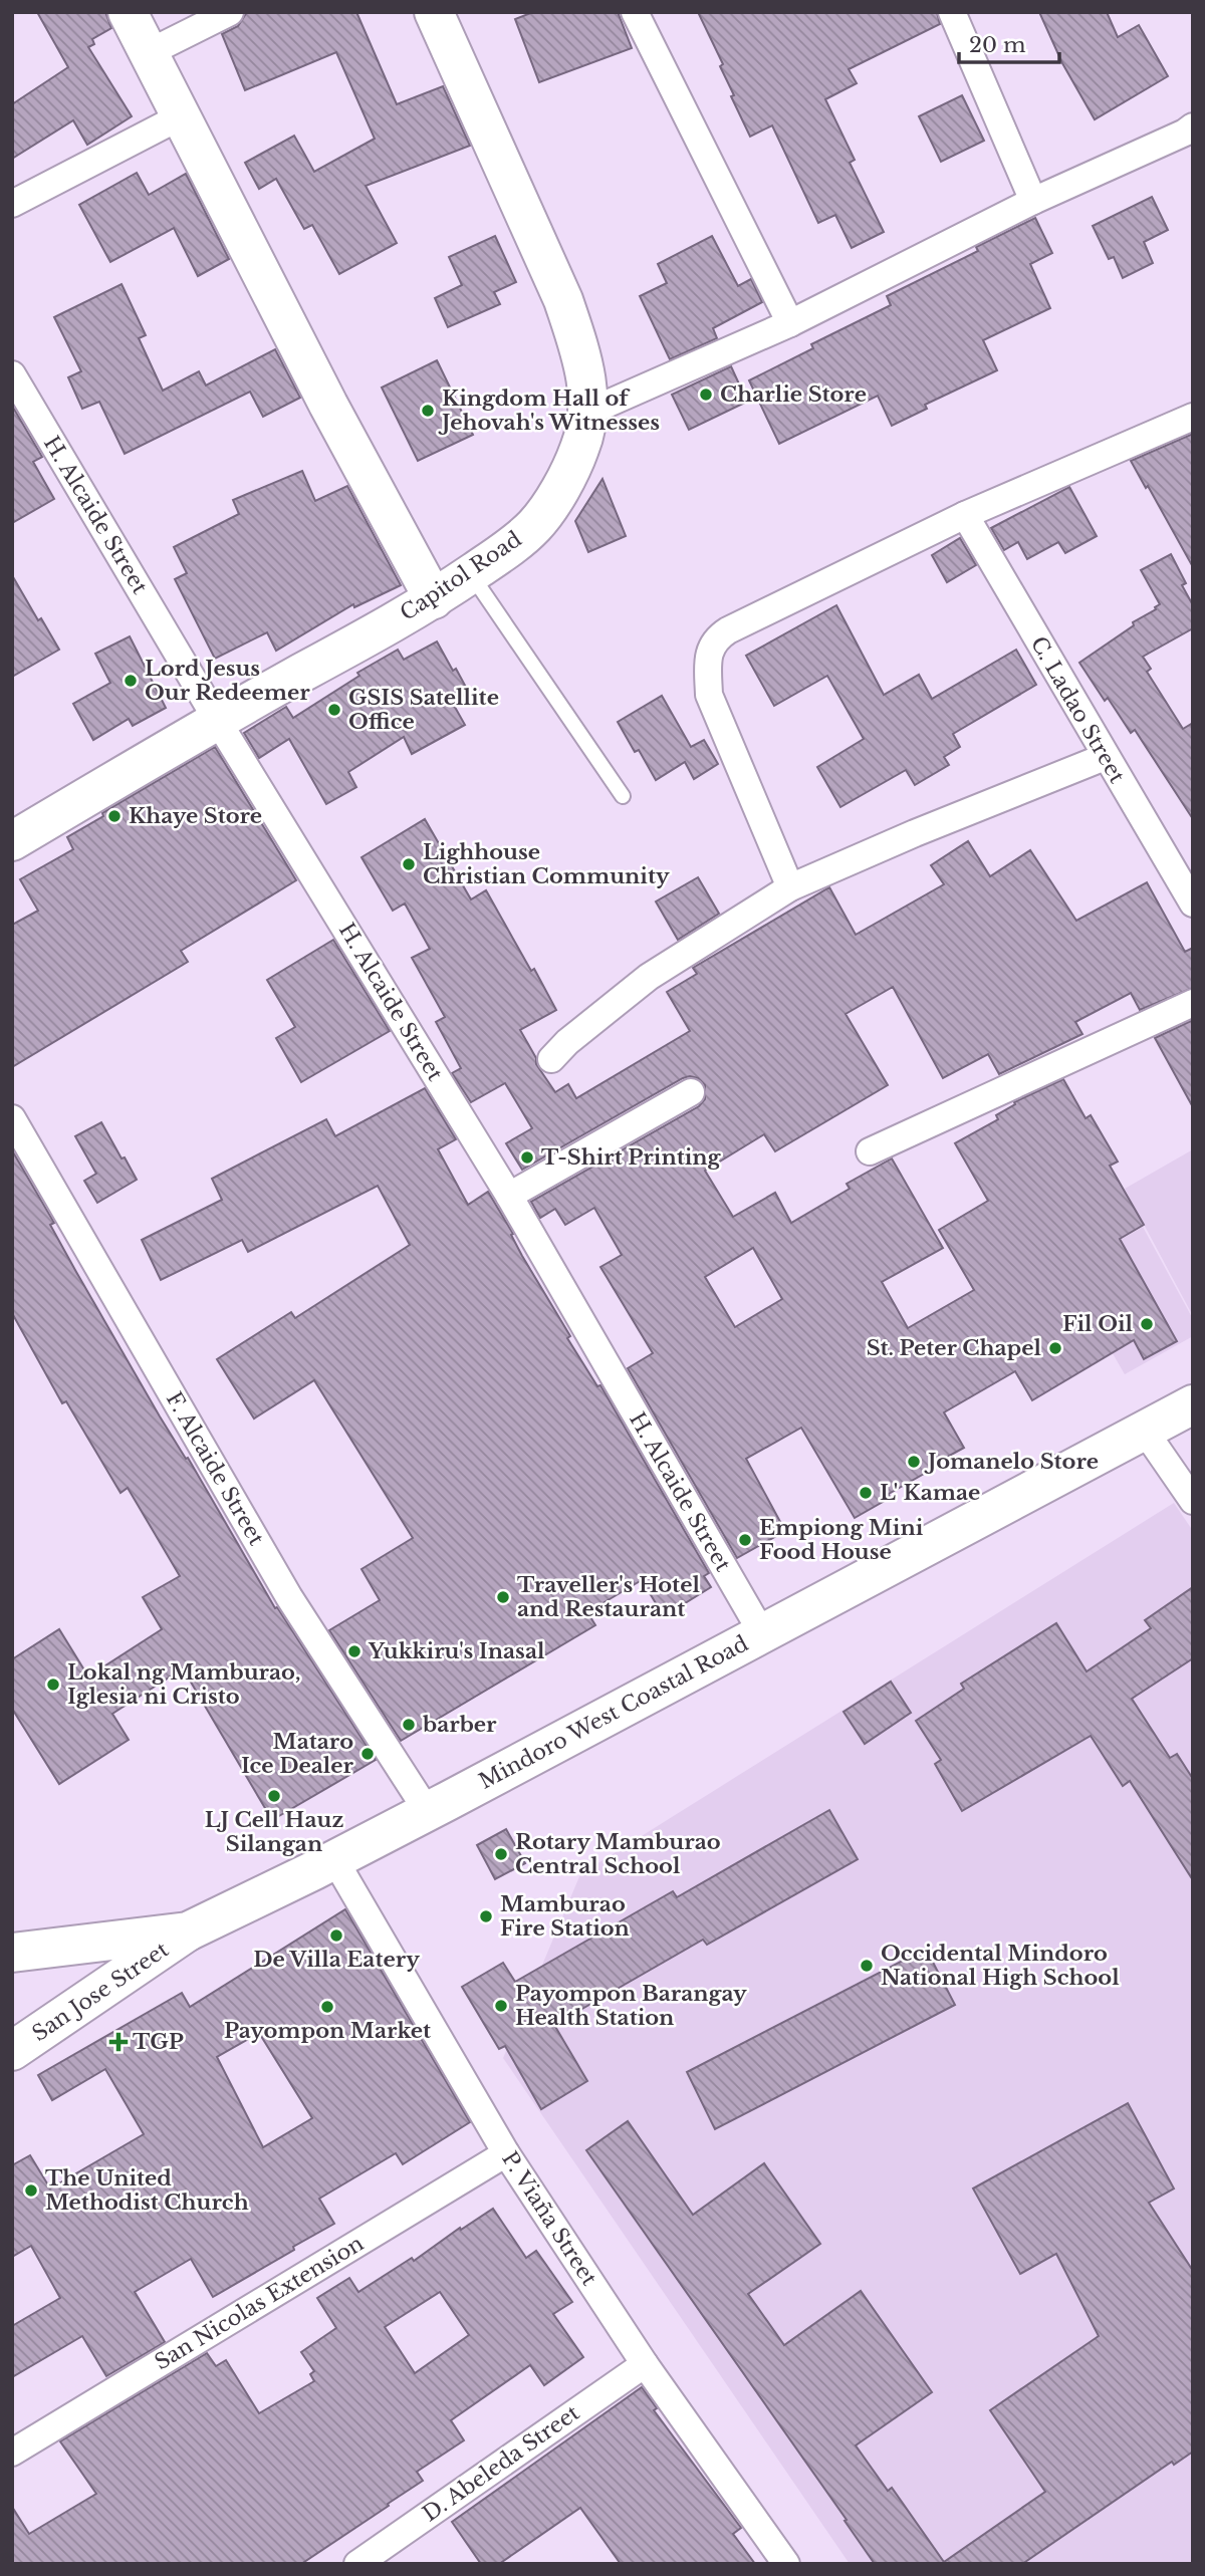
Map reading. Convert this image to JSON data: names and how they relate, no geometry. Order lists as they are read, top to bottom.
{
  "streets": {
    "street": [
      "H. Alcaide Street",
      "Capitol Road",
      "C. Ladao Street",
      "F. Alcaide Street",
      "Mindoro West Coastal Road",
      "San Jose Street",
      "P. Viaña Street",
      "San Nicolas Extension",
      "D. Abeleda Street"
    ]
  },
  "crossings": [
    ["H. Alcaide Street", "Capitol Road"],
    ["H. Alcaide Street", "Mindoro West Coastal Road"],
    ["F. Alcaide Street", "Mindoro West Coastal Road"],
    ["Mindoro West Coastal Road", "San Jose Street"],
    ["Mindoro West Coastal Road", "P. Viaña Street"],
    ["P. Viaña Street", "San Nicolas Extension"],
    ["P. Viaña Street", "D. Abeleda Street"]
  ],
  "places": {
    "other": [
      "Charlie Store",
      "Kingdom Hall of Jehovah's Witnesses",
      "Lord Jesus Our Redeemer",
      "GSIS Satellite Office",
      "Khaye Store",
      "Lighhouse Christian Community",
      "T-Shirt Printing",
      "Fil Oil",
      "St. Peter Chapel",
      "Jomanelo Store",
      "L' Kamae",
      "Empiong Mini Food House",
      "Traveller's Hotel and Restaurant",
      "Yukkiru's Inasal",
      "Lokal ng Mamburao, Iglesia ni Cristo",
      "barber",
      "Mataro Ice Dealer",
      "LJ Cell Hauz Silangan",
      "Rotary Mamburao Central School",
      "Mamburao Fire Station",
      "De Villa Eatery",
      "Occidental Mindoro National High School",
      "Payompon Barangay Health Station",
      "Payompon Market",
      "The United Methodist Church"
    ],
    "health": ["TGP"]
  },
  "scale_bar": "20 m"
}
